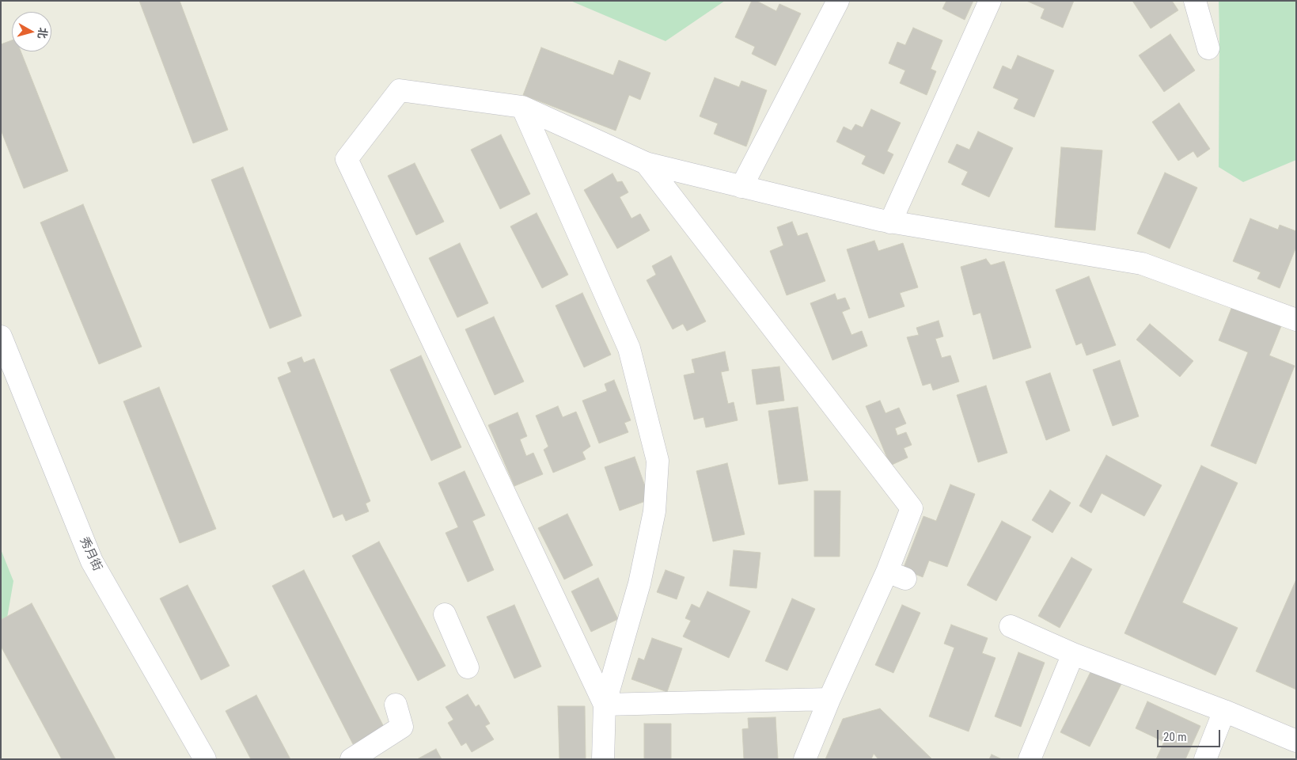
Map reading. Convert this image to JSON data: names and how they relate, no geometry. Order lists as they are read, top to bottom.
{
  "streets": {
    "street": ["秀月街"]
  },
  "scale_bar": "20 m",
  "north": "right"
}
